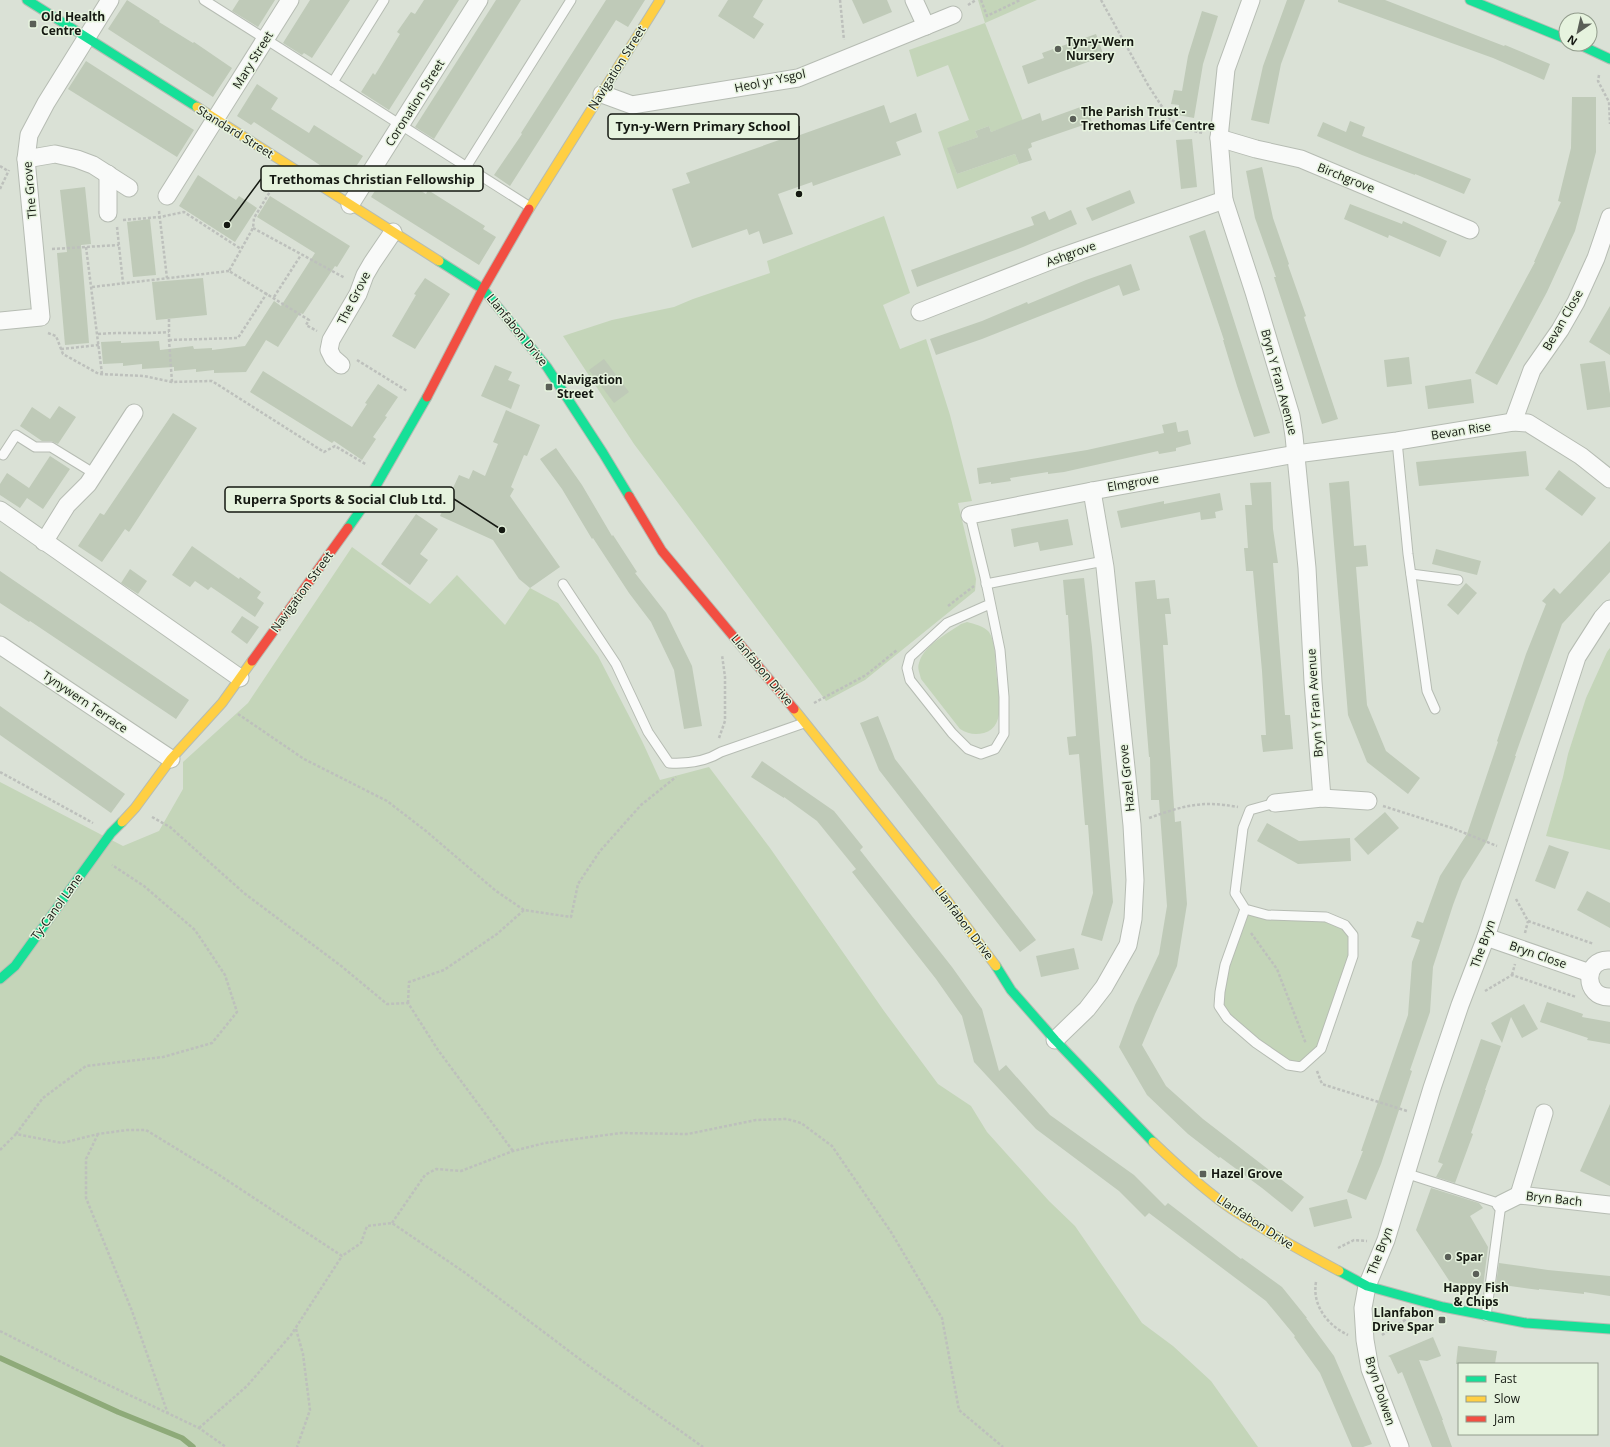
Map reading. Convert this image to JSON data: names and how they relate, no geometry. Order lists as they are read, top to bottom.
{
  "streets": {
    "street": [
      "Mary Street",
      "Navigation Street",
      "Heol yr Ysgol",
      "Coronation Street",
      "Standard Street",
      "Birchgrove",
      "The Grove",
      "Ashgrove",
      "Bevan Close",
      "Llanfabon Drive",
      "Bryn Y Fran Avenue",
      "Bevan Rise",
      "Elmgrove",
      "Tynywern Terrace",
      "Hazel Grove",
      "Ty-Canol Lane",
      "The Bryn",
      "Bryn Close",
      "Bryn Bach",
      "Bryn Dolwen"
    ]
  },
  "crossings": [
    ["Mary Street", "Standard Street"],
    ["Navigation Street", "Heol yr Ysgol"],
    ["Navigation Street", "Standard Street"],
    ["Navigation Street", "Llanfabon Drive"],
    ["Navigation Street", "Tynywern Terrace"],
    ["Navigation Street", "Ty-Canol Lane"],
    ["Coronation Street", "Standard Street"],
    ["Standard Street", "The Grove"],
    ["Standard Street", "Llanfabon Drive"],
    ["Birchgrove", "Bryn Y Fran Avenue"],
    ["Ashgrove", "Bryn Y Fran Avenue"],
    ["Bevan Close", "Bevan Rise"],
    ["Llanfabon Drive", "Hazel Grove"],
    ["Llanfabon Drive", "The Bryn"],
    ["Llanfabon Drive", "Bryn Dolwen"],
    ["Bryn Y Fran Avenue", "Bevan Rise"],
    ["Bryn Y Fran Avenue", "Elmgrove"],
    ["Bevan Rise", "Elmgrove"],
    ["Elmgrove", "Hazel Grove"],
    ["The Bryn", "Bryn Close"],
    ["The Bryn", "Bryn Dolwen"]
  ],
  "places": {
    "transit": [
      "Old Health Centre",
      "Navigation Street",
      "Hazel Grove",
      "Llanfabon Drive Spar"
    ],
    "other": [
      "Tyn-y-Wern Nursery",
      "The Parish Trust - Trethomas Life Centre",
      "Tyn-y-Wern Primary School",
      "Trethomas Christian Fellowship",
      "Ruperra Sports & Social Club Ltd.",
      "Spar",
      "Happy Fish & Chips"
    ]
  },
  "legend": ["Fast", "Slow", "Jam"],
  "north": "bottom left"
}
